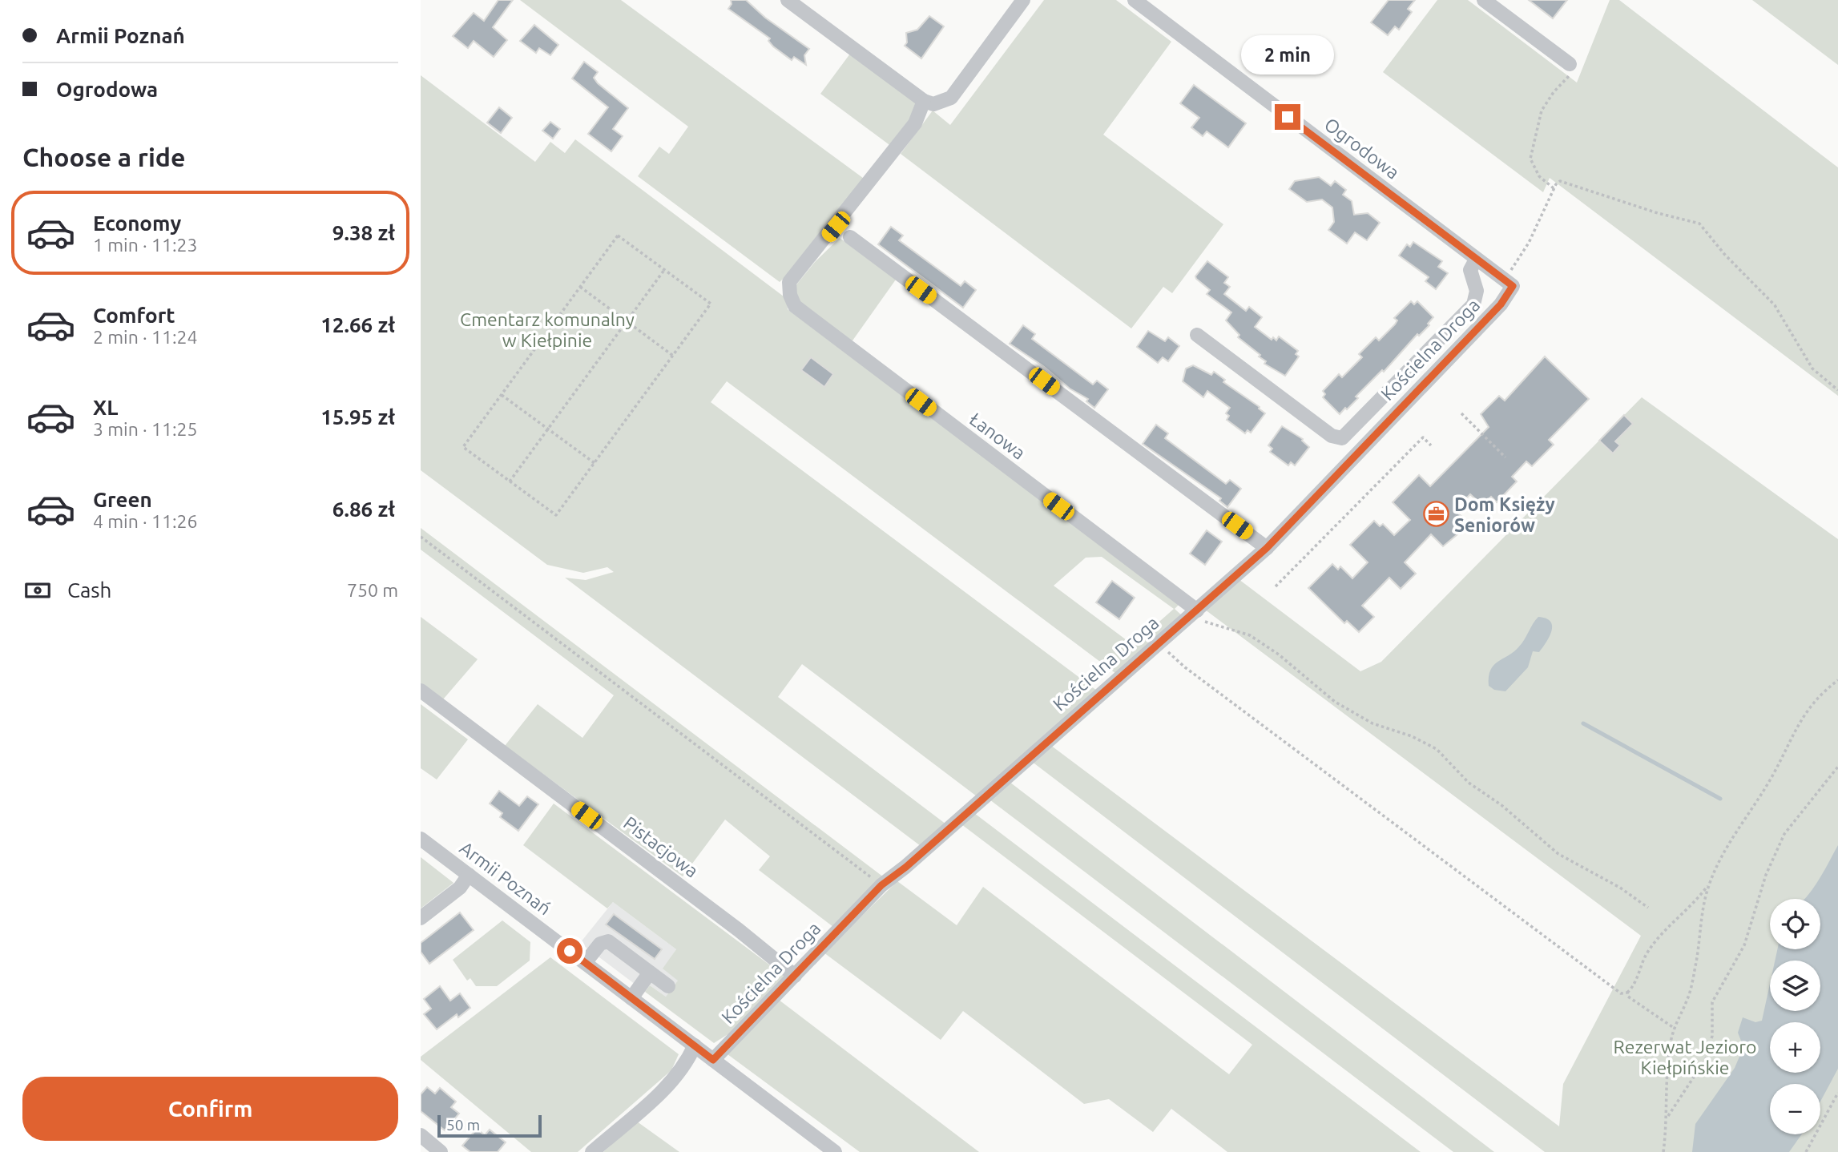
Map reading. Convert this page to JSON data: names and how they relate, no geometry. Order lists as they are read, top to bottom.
{
  "streets": {
    "street": [
      "Ogrodowa",
      "Kościelna Droga",
      "Łanowa",
      "Pistacjowa",
      "Armii Poznań"
    ]
  },
  "crossings": [
    ["Ogrodowa", "Kościelna Droga"],
    ["Kościelna Droga", "Łanowa"],
    ["Kościelna Droga", "Pistacjowa"],
    ["Kościelna Droga", "Armii Poznań"]
  ],
  "parks": ["Cmentarz komunalny w Kiełpinie", "Rezerwat Jezioro Kiełpińskie"],
  "places": {
    "office": ["Dom Księży Seniorów"]
  },
  "scale_bar": "50 m",
  "page": {
    "banner": ["Armii Poznań", "Ogrodowa"],
    "bubble": "2 min",
    "heading": "Choose a ride",
    "list": [
      {
        "name": "Economy",
        "note": "1 min · 11:23",
        "value": "9.38 zł"
      },
      {
        "name": "Comfort",
        "note": "2 min · 11:24",
        "value": "12.66 zł"
      },
      {
        "name": "XL",
        "note": "3 min · 11:25",
        "value": "15.95 zł"
      },
      {
        "name": "Green",
        "note": "4 min · 11:26",
        "value": "6.86 zł"
      }
    ],
    "pay": ["Cash", "750 m"],
    "map_buttons": ["+", "−"],
    "buttons": "Confirm",
    "scale": "50 m"
  }
}
